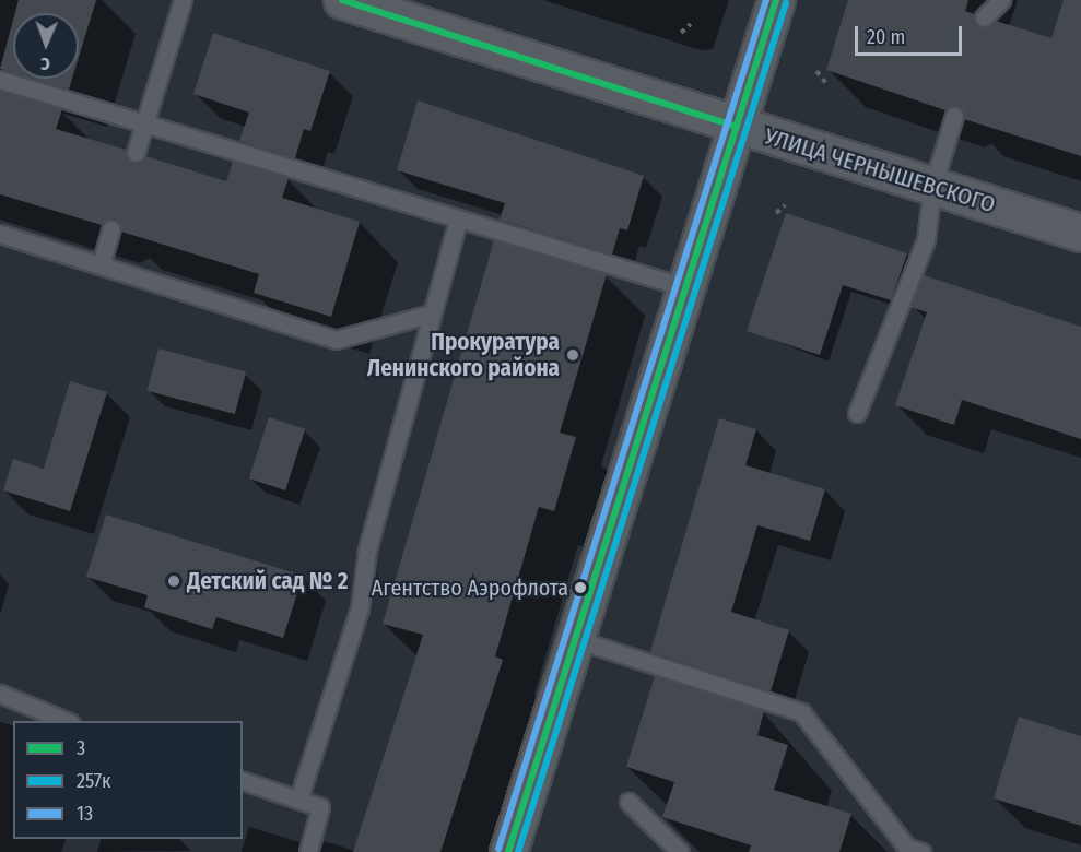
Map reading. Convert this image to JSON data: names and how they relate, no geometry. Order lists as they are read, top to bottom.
{
  "streets": {
    "street": ["УЛИЦА ЧЕРНЫШЕВСКОГО"]
  },
  "places": ["Прокуратура Ленинского района", "Детский сад № 2", "Агентство Аэрофлота"],
  "lines": ["transit line 3", "transit line 13", "transit line 257к"],
  "legend": ["3", "257к", "13"],
  "scale_bar": "20 m",
  "north": "bottom"
}
